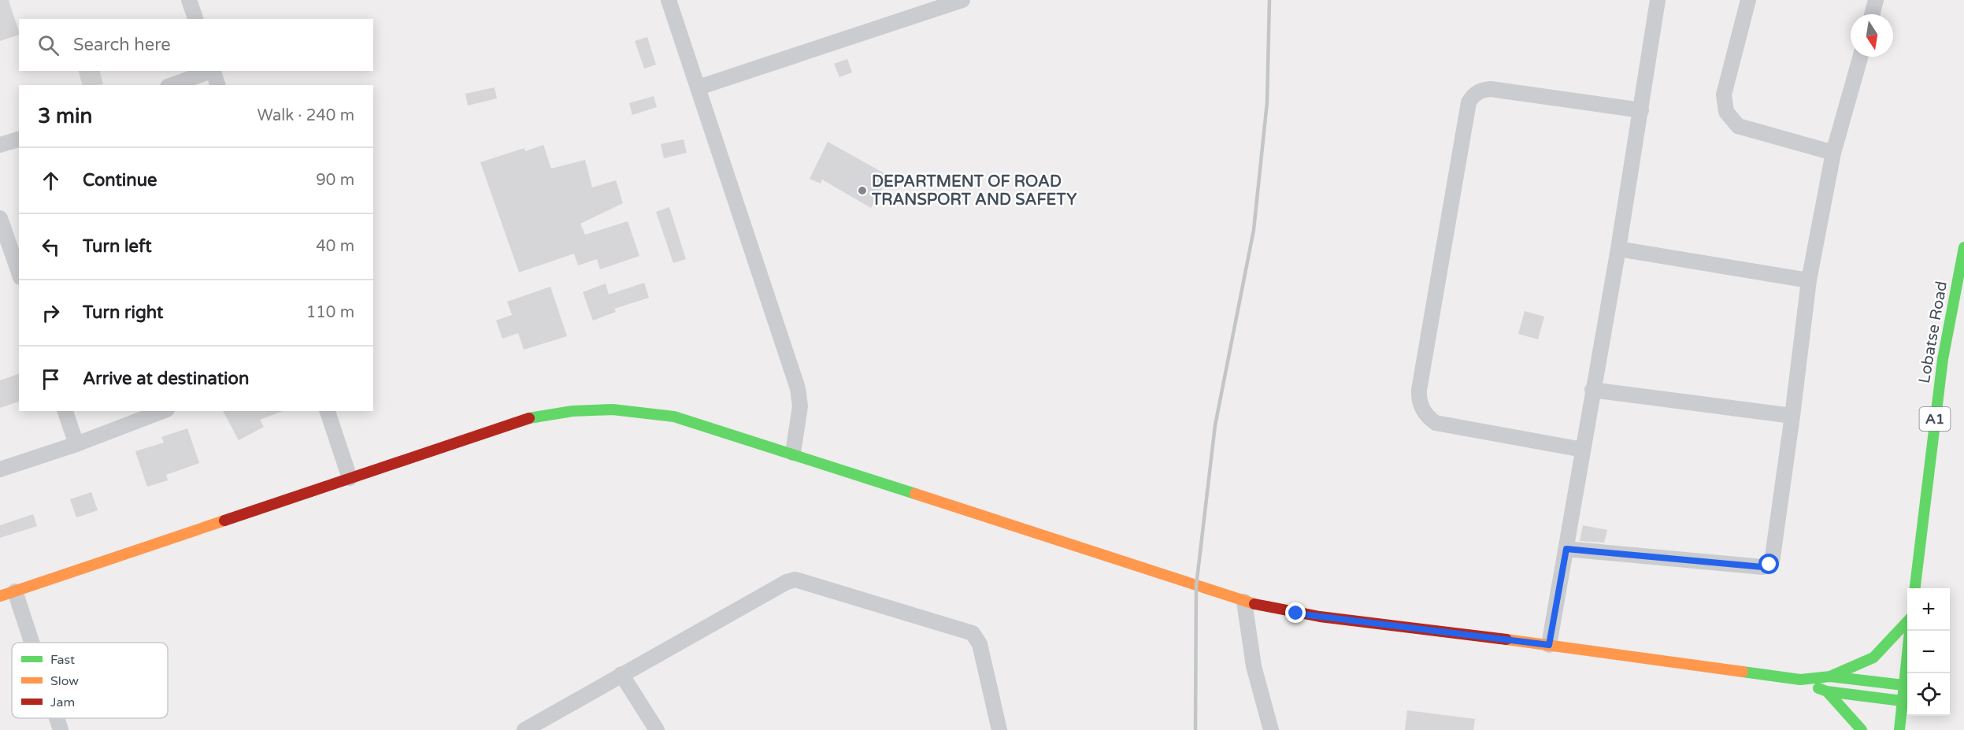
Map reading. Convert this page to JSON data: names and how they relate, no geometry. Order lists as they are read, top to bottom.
{
  "streets": {
    "main road": ["Lobatse Road", "A1"]
  },
  "places": ["DEPARTMENT OF ROAD TRANSPORT AND SAFETY"],
  "legend": ["Fast", "Slow", "Jam"],
  "north": "bottom",
  "page": {
    "search": "Search here",
    "heading": ["3 min", "Walk · 240 m"],
    "list": [
      ["Continue", "90 m"],
      ["Turn left", "40 m"],
      ["Turn right", "110 m"],
      "Arrive at destination"
    ],
    "map_buttons": ["+", "−"]
  }
}
